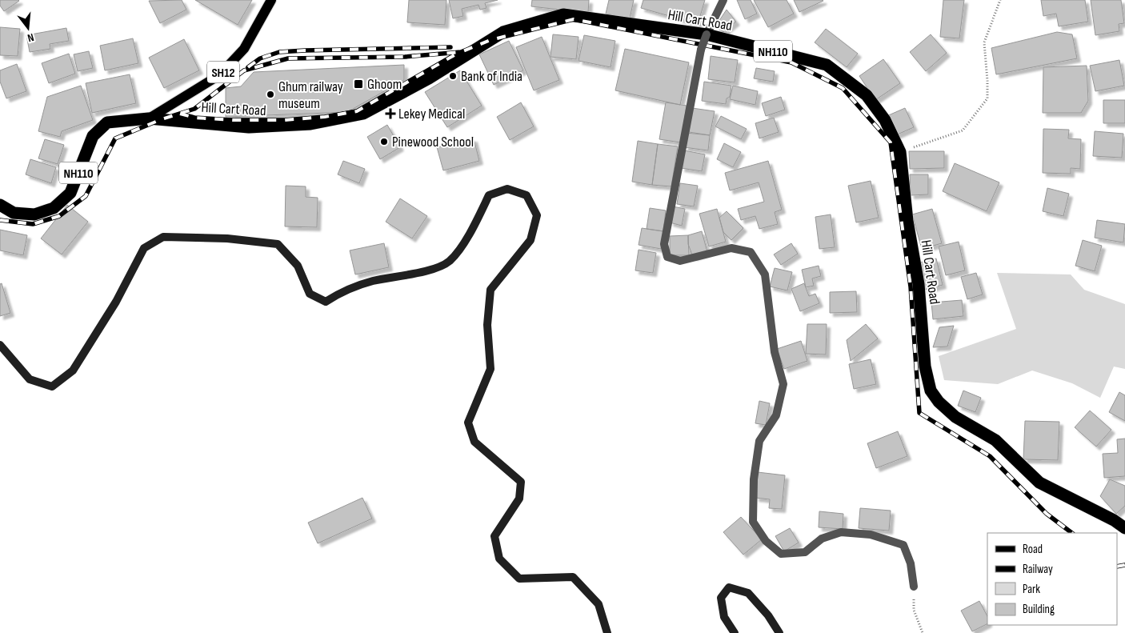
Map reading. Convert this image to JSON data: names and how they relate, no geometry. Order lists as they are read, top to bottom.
{
  "streets": {
    "highway": ["Hill Cart Road", "NH110"],
    "main road": ["SH12"]
  },
  "crossings": [
    ["Hill Cart Road", "SH12"]
  ],
  "places": {
    "other": ["Bank of India", "Ghum railway museum", "Pinewood School"],
    "transit": ["Ghoom"],
    "health": ["Lekey Medical"]
  },
  "legend": [
    "Road",
    "Railway",
    "Park",
    "Building"
  ],
  "north": "bottom"
}
